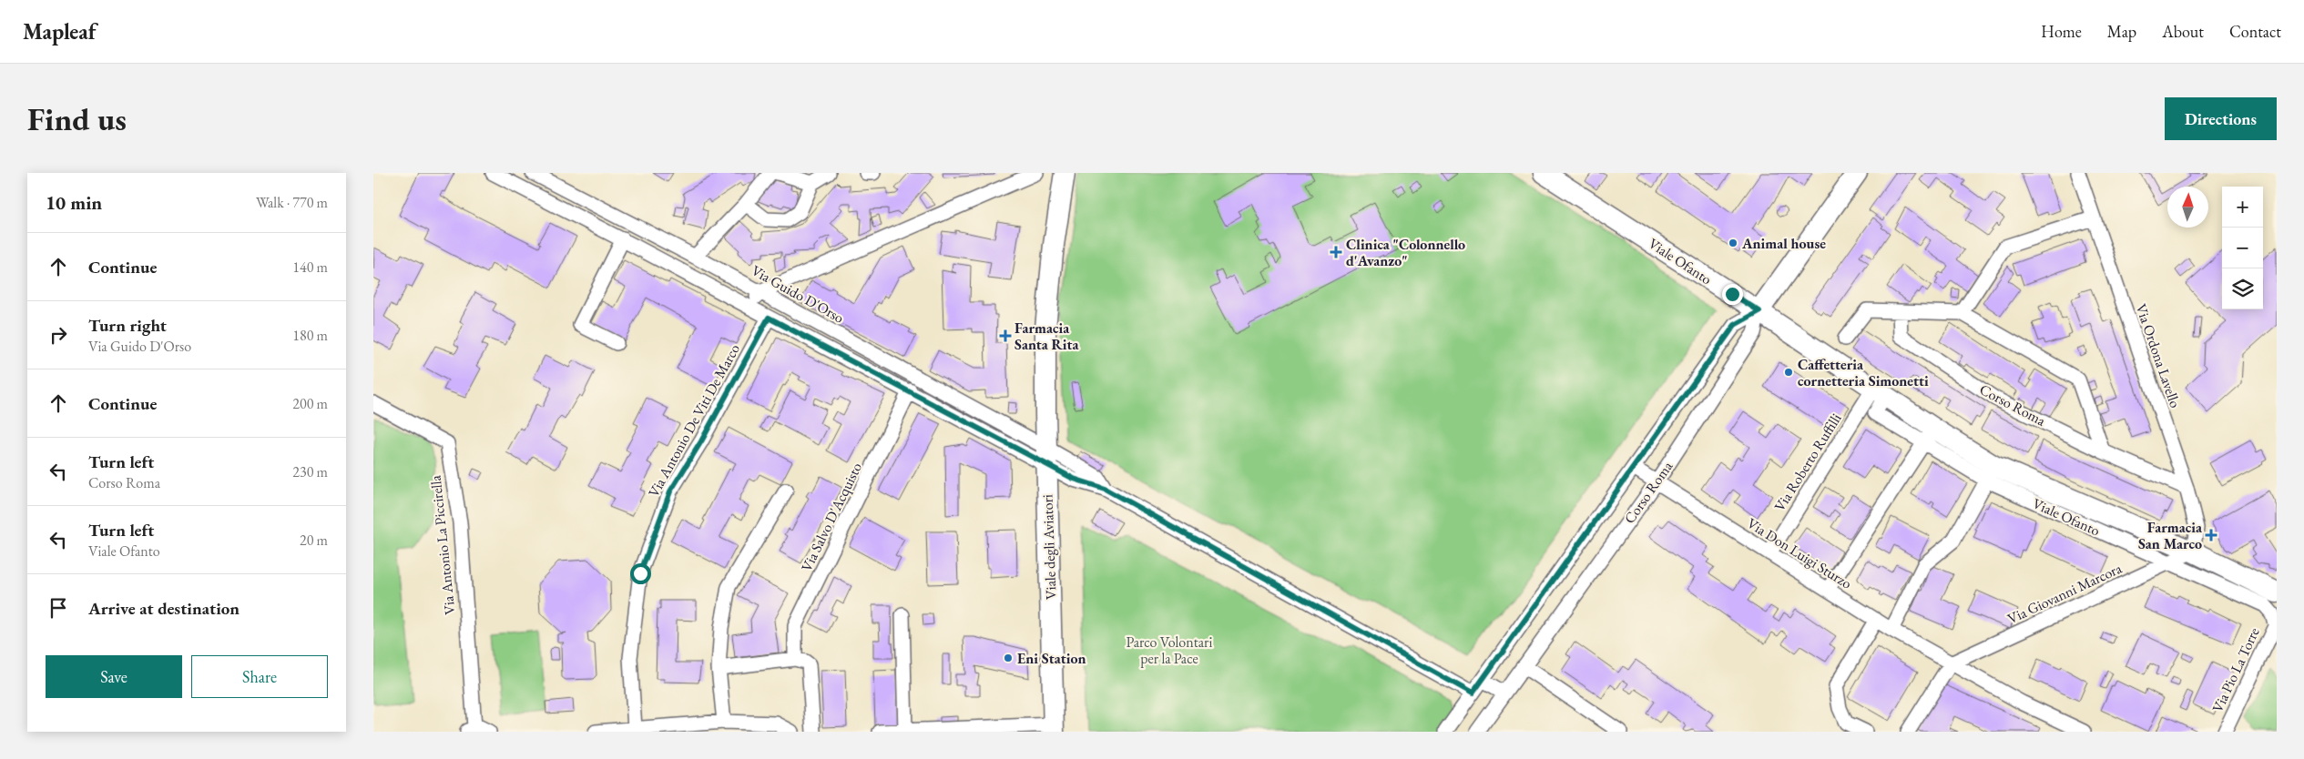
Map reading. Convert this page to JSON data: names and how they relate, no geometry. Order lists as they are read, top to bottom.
{
  "streets": {
    "main road": ["Viale Ofanto", "Corso Roma", "Viale degli Aviatori"],
    "street": [
      "Via Guido D'Orso",
      "Via Ordona Lavello",
      "Via Antonio De Viti De Marco",
      "Via Roberto Ruffilli",
      "Via Salvo D'Acquisto",
      "Via Antonio La Piccirella",
      "Via Don Luigi Sturzo",
      "Via Giovanni Marcora",
      "Via Pio La Torre"
    ]
  },
  "crossings": [
    ["Viale Ofanto", "Via Ordona Lavello"],
    ["Viale Ofanto", "Corso Roma"],
    ["Viale Ofanto", "Via Roberto Ruffilli"],
    ["Viale Ofanto", "Via Giovanni Marcora"],
    ["Viale Ofanto", "Via Pio La Torre"],
    ["Via Guido D'Orso", "Viale degli Aviatori"],
    ["Via Ordona Lavello", "Corso Roma"],
    ["Via Ordona Lavello", "Via Giovanni Marcora"],
    ["Corso Roma", "Via Don Luigi Sturzo"],
    ["Via Roberto Ruffilli", "Via Don Luigi Sturzo"],
    ["Via Don Luigi Sturzo", "Via Giovanni Marcora"]
  ],
  "parks": ["Parco Volontari per la Pace"],
  "places": {
    "other": ["Animal house", "Caffetteria cornetteria Simonetti", "Eni Station"],
    "health": ["Clinica \"Colonnello d'Avanzo\"", "Farmacia Santa Rita", "Farmacia San Marco"]
  },
  "north": "top",
  "page": {
    "header": "Mapleaf",
    "nav": [
      "Home",
      "Map",
      "About",
      "Contact"
    ],
    "buttons": [
      "Directions",
      ["Save", "Share"]
    ],
    "title": "Find us",
    "heading": ["10 min", "Walk · 770 m"],
    "map_buttons": ["+", "−"],
    "list": [
      ["Continue", "140 m"],
      ["Turn right", "Via Guido D'Orso", "180 m"],
      ["Continue", "200 m"],
      ["Turn left", "Corso Roma", "230 m"],
      ["Turn left", "Viale Ofanto", "20 m"],
      "Arrive at destination"
    ]
  }
}
